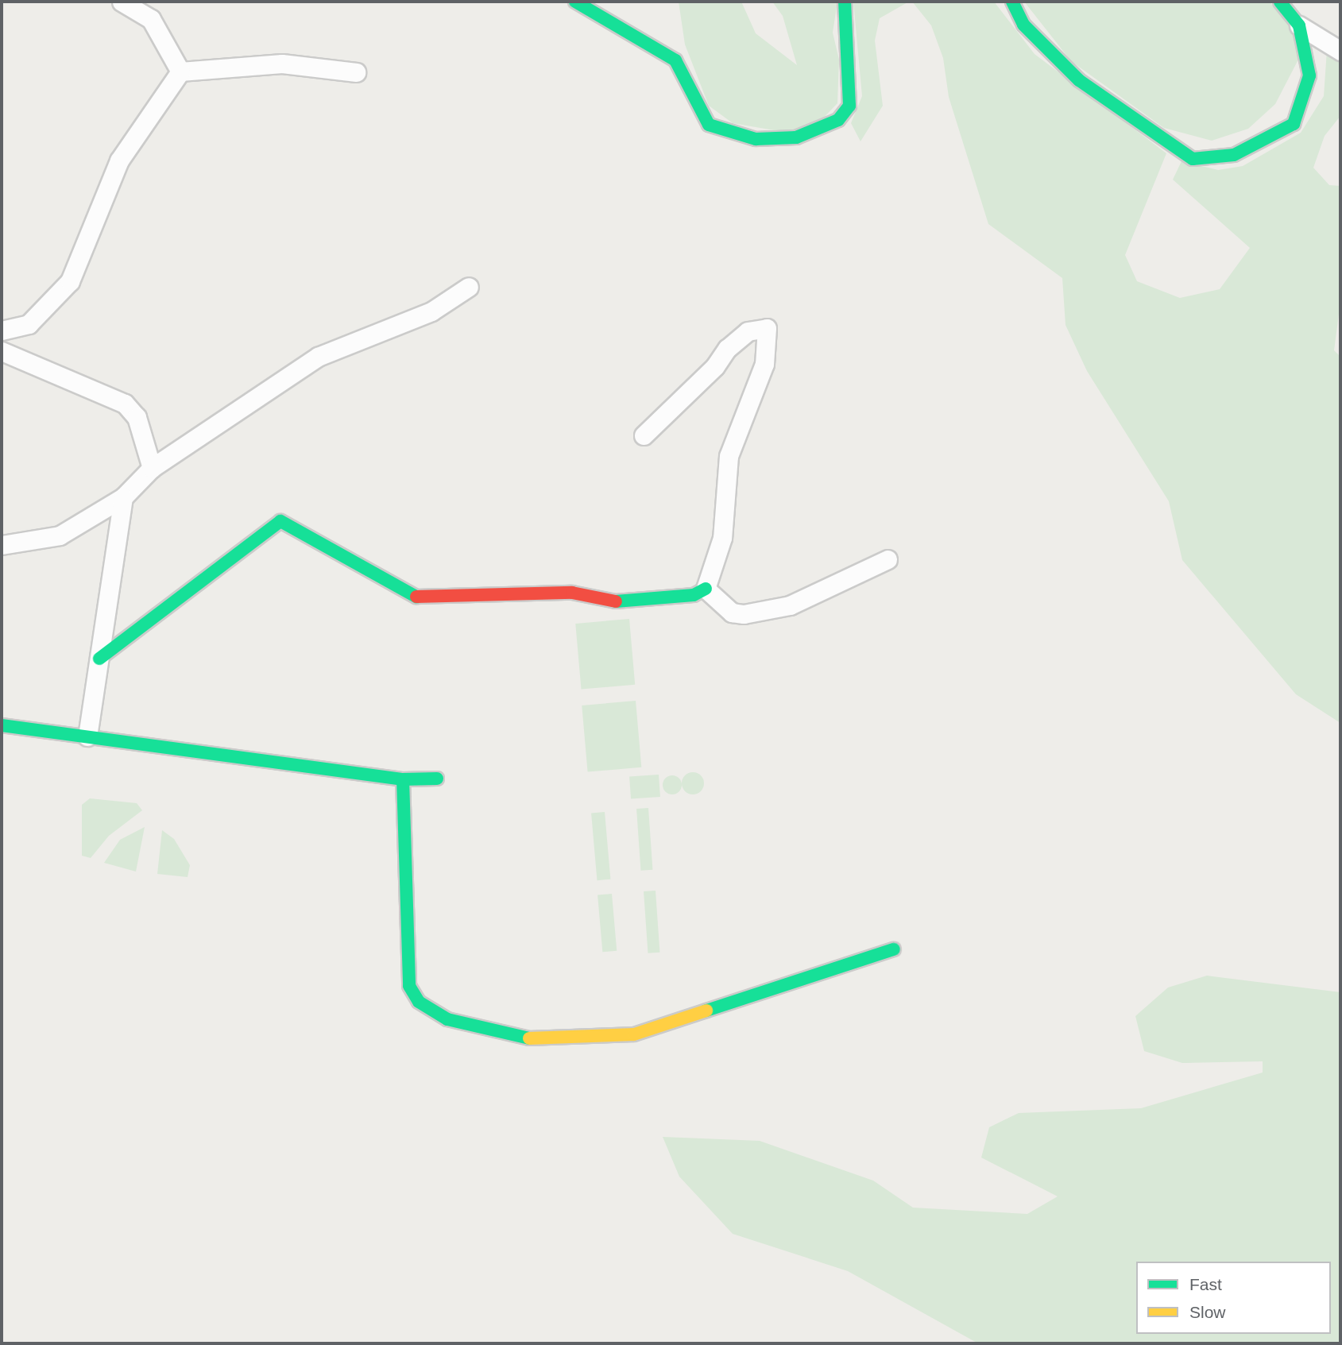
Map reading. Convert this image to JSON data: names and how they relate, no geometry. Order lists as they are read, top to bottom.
{
  "legend": ["Fast", "Slow"]
}
